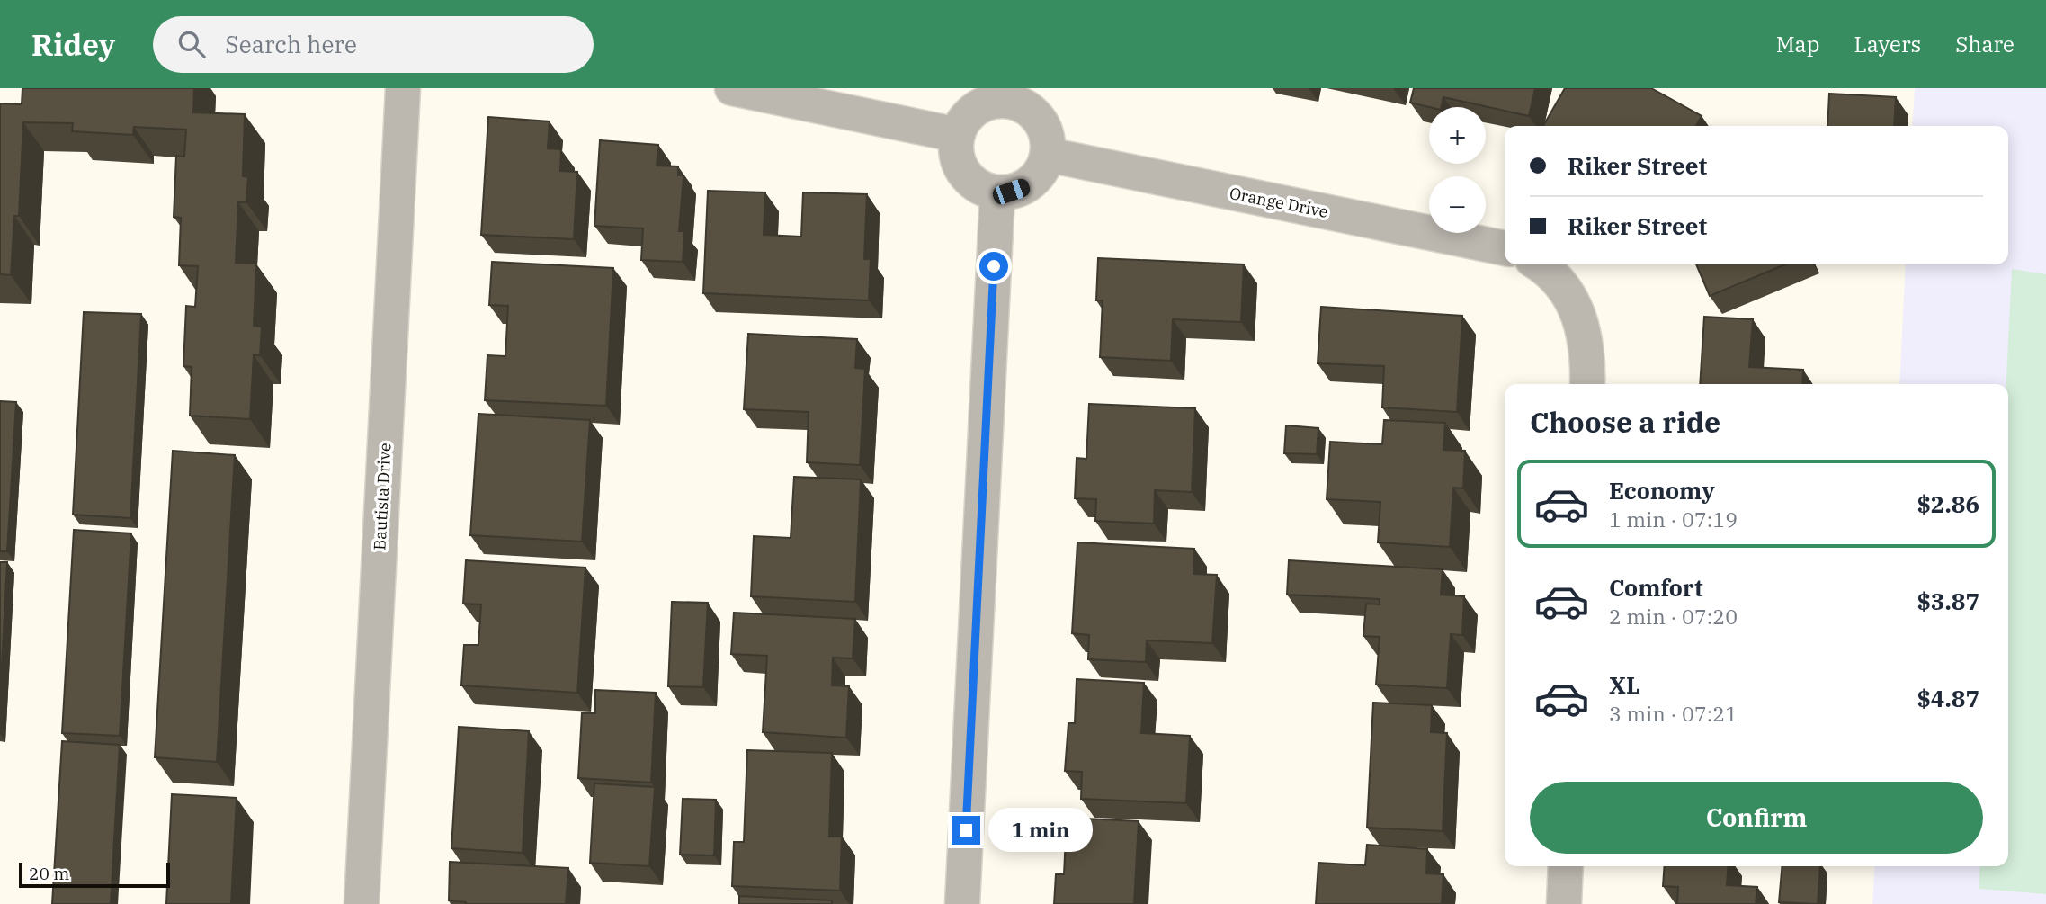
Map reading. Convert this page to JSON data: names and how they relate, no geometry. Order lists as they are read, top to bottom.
{
  "streets": {
    "street": ["Orange Drive", "Bautista Drive"]
  },
  "scale_bar": "20 m",
  "page": {
    "header": "Ridey",
    "search": "Search here",
    "nav": ["Map", "Layers", "Share"],
    "map_buttons": ["+", "−"],
    "banner": ["Riker Street", "Riker Street"],
    "heading": "Choose a ride",
    "list": [
      {
        "name": "Economy",
        "note": "1 min · 07:19",
        "value": "$2.86"
      },
      {
        "name": "Comfort",
        "note": "2 min · 07:20",
        "value": "$3.87"
      },
      {
        "name": "XL",
        "note": "3 min · 07:21",
        "value": "$4.87"
      }
    ],
    "buttons": "Confirm",
    "bubble": "1 min",
    "scale": "20 m"
  }
}
